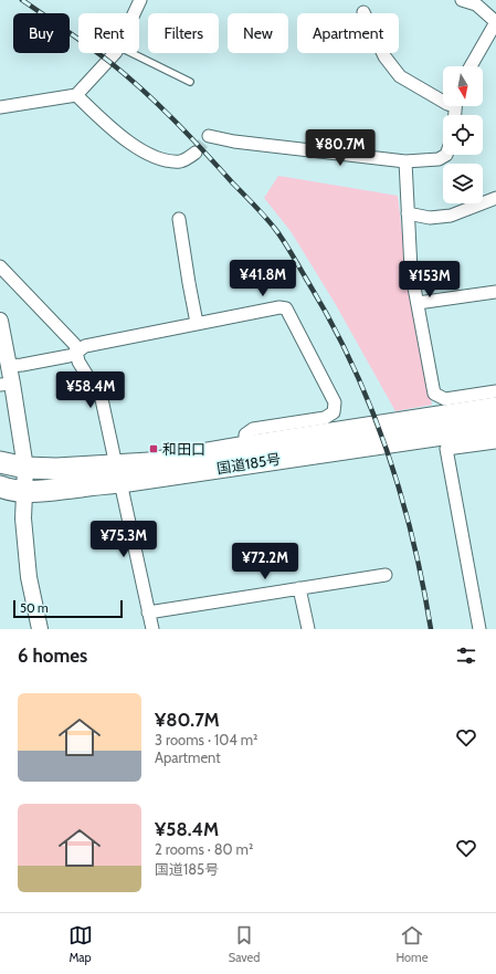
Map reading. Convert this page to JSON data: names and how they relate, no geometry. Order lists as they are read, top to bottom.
{
  "streets": {
    "highway": ["国道185号"]
  },
  "places": {
    "transit": ["和田口"]
  },
  "scale_bar": "50 m",
  "north": "bottom",
  "page": {
    "chip": [
      "Buy",
      "Rent",
      "Filters",
      "New",
      "Apartment"
    ],
    "price": [
      "¥80.7M",
      "¥41.8M",
      "¥153M",
      "¥58.4M",
      "¥75.3M",
      "¥72.2M"
    ],
    "scale": "50 m",
    "heading": "6 homes",
    "list": [
      {
        "name": "¥80.7M",
        "note": "3 rooms · 104 m² · Apartment"
      },
      {
        "name": "¥58.4M",
        "note": "2 rooms · 80 m² · 国道185号"
      }
    ],
    "tabs": ["Map", "Saved", "Home"]
  }
}
